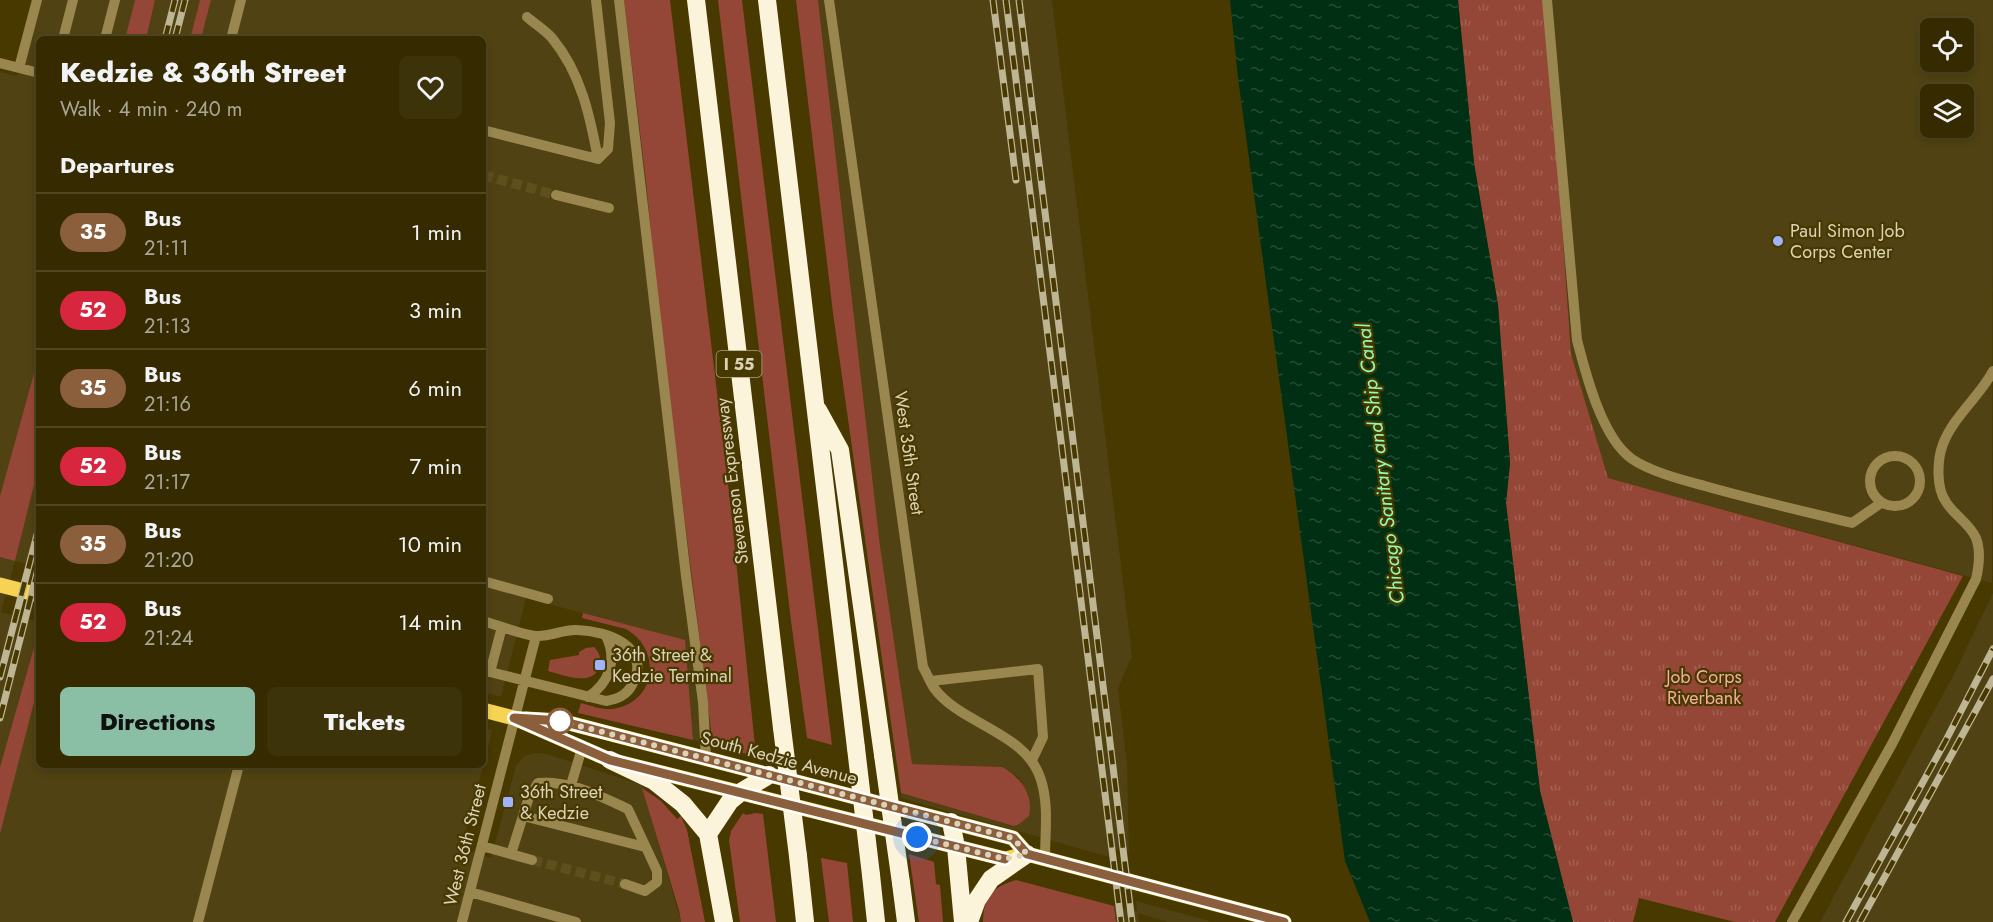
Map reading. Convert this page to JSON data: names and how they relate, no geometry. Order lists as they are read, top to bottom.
{
  "streets": {
    "highway": ["I 55", "Stevenson Expressway"],
    "main road": ["South Kedzie Avenue"],
    "street": ["West 35th Street", "West 36th Street"]
  },
  "crossings": [
    ["West 35th Street", "South Kedzie Avenue"],
    ["South Kedzie Avenue", "West 36th Street"]
  ],
  "water": ["Chicago Sanitary and Ship Canal"],
  "parks": ["Job Corps Riverbank"],
  "places": {
    "other": ["Paul Simon Job Corps Center"],
    "transit": ["36th Street & Kedzie Terminal", "36th Street & Kedzie"]
  },
  "lines": ["bus line 35"],
  "page": {
    "heading": [
      ["Kedzie & 36th Street", "Walk · 4 min · 240 m"],
      "Departures"
    ],
    "list": [
      {
        "mark": "35",
        "name": "Bus",
        "note": "21:11",
        "value": "1 min"
      },
      {
        "mark": "52",
        "name": "Bus",
        "note": "21:13",
        "value": "3 min"
      },
      {
        "mark": "35",
        "name": "Bus",
        "note": "21:16",
        "value": "6 min"
      },
      {
        "mark": "52",
        "name": "Bus",
        "note": "21:17",
        "value": "7 min"
      },
      {
        "mark": "35",
        "name": "Bus",
        "note": "21:20",
        "value": "10 min"
      },
      {
        "mark": "52",
        "name": "Bus",
        "note": "21:24",
        "value": "14 min"
      }
    ],
    "buttons": ["Directions", "Tickets"]
  }
}
